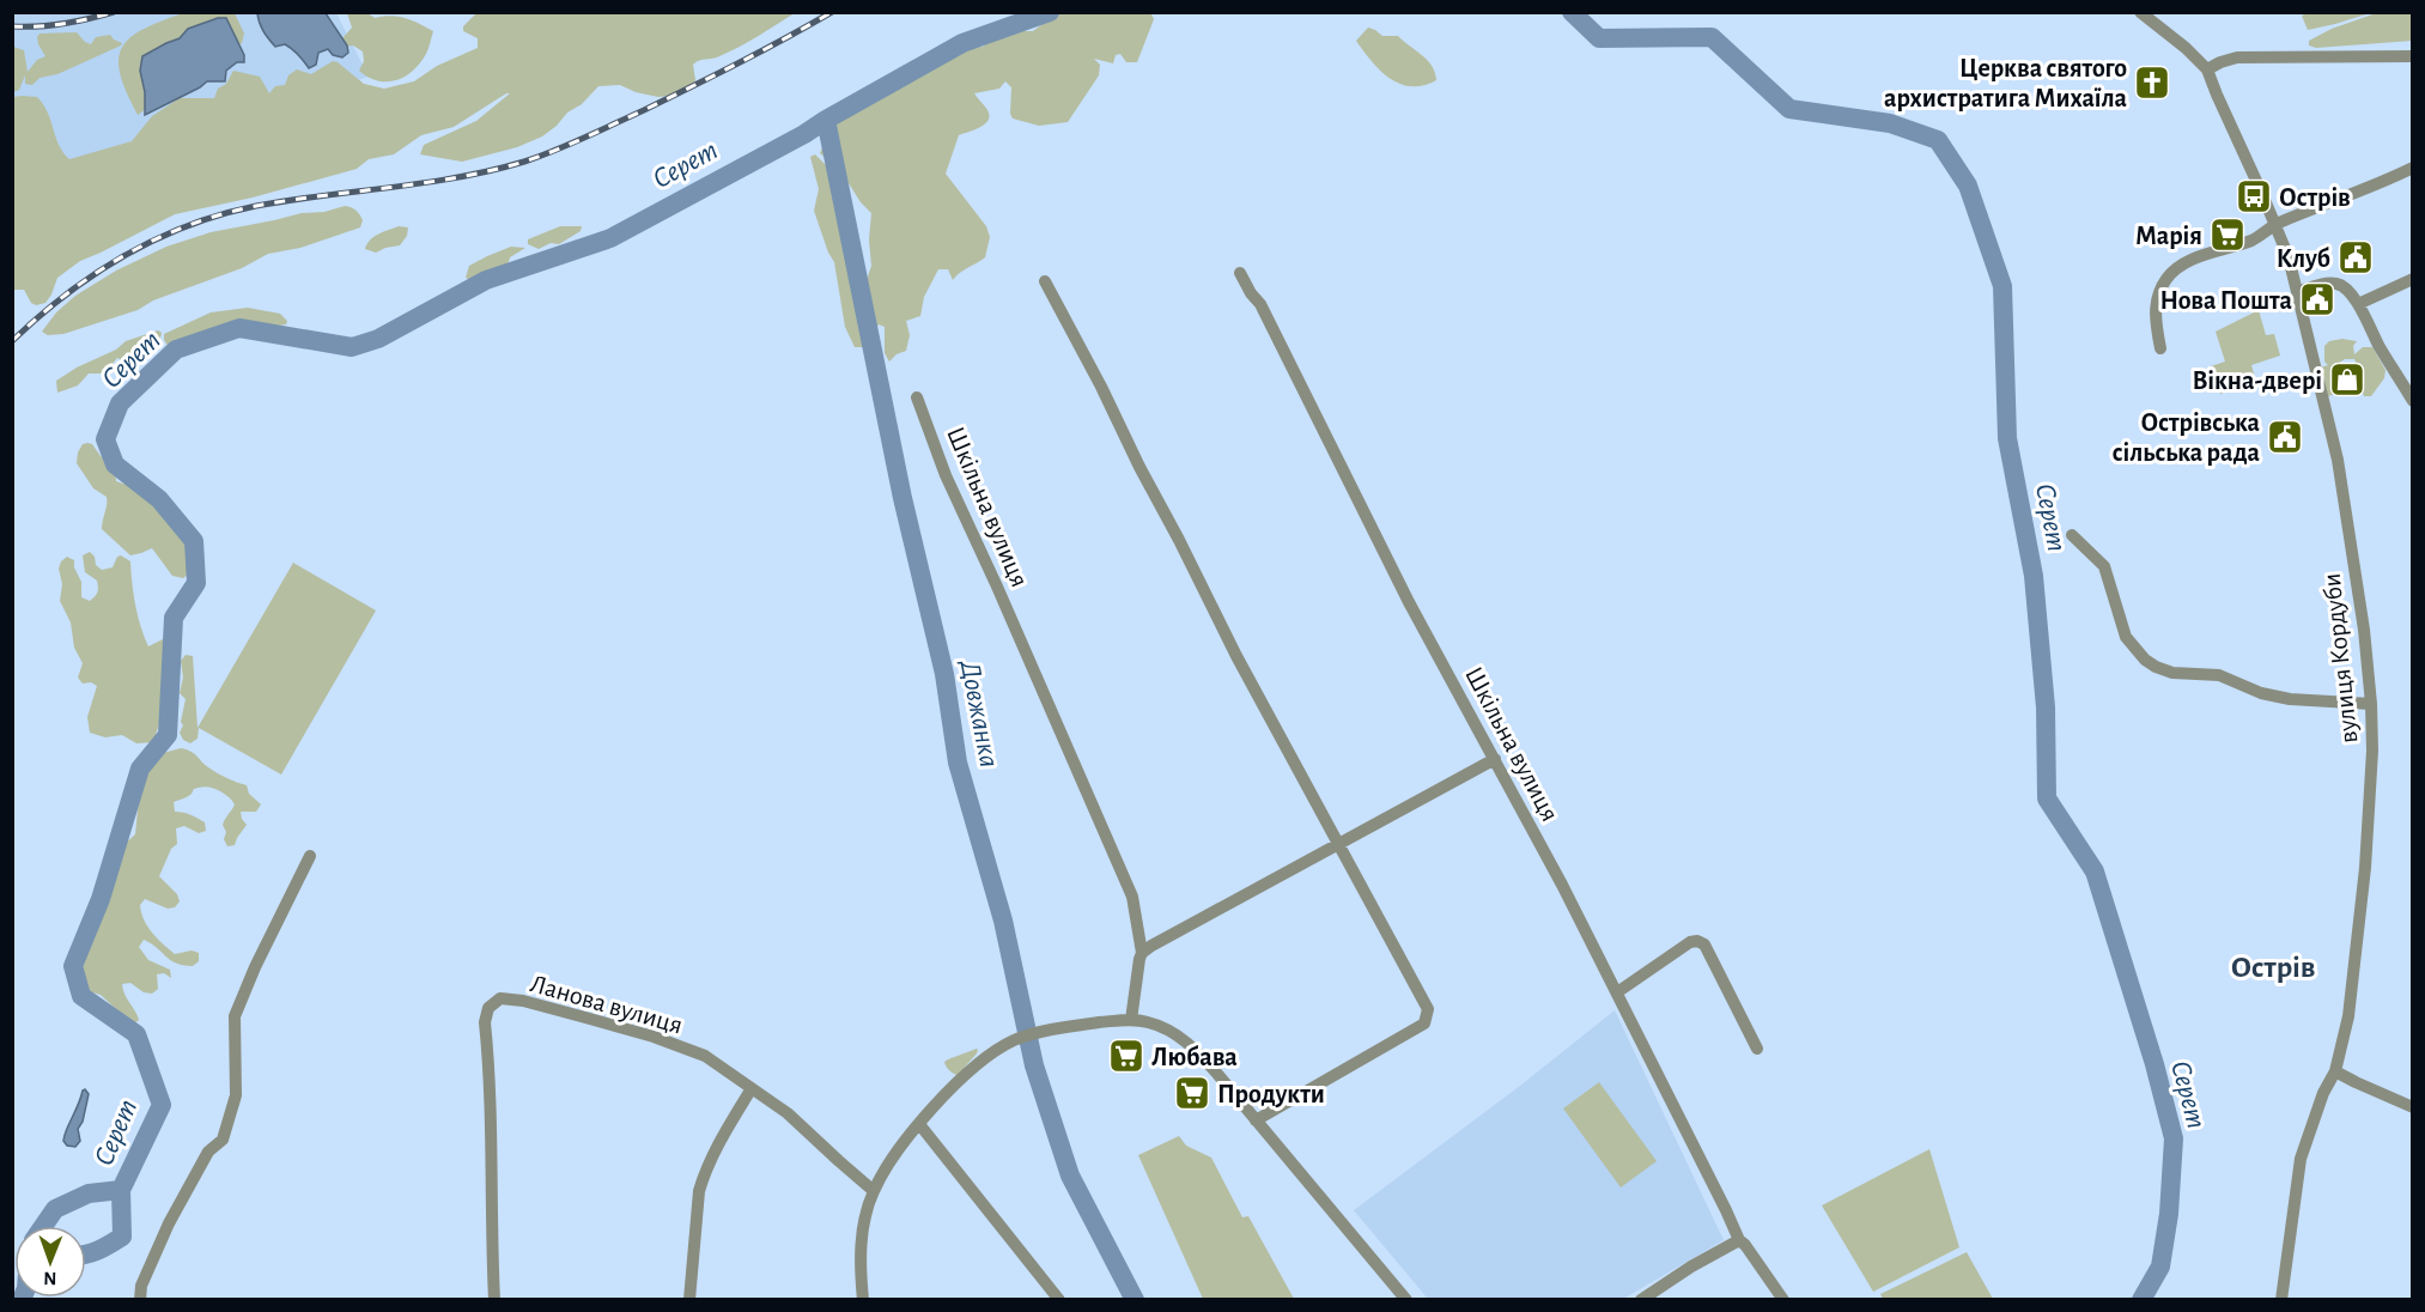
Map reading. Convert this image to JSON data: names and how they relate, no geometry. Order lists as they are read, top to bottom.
{
  "streets": {
    "street": ["Шкільна вулиця", "вулиця Кордуби", "Ланова вулиця"]
  },
  "districts": ["Острів"],
  "water": ["Серет", "Довжанка"],
  "places": {
    "church": ["Церква святого архистратига Михаїла"],
    "bus stop": ["Острів"],
    "supermarket": ["Марія", "Любава", "Продукти"],
    "public building": ["Клуб", "Нова Пошта", "Острівська сільська рада"],
    "shop": ["Вікна-двері"]
  },
  "north": "bottom"
}
